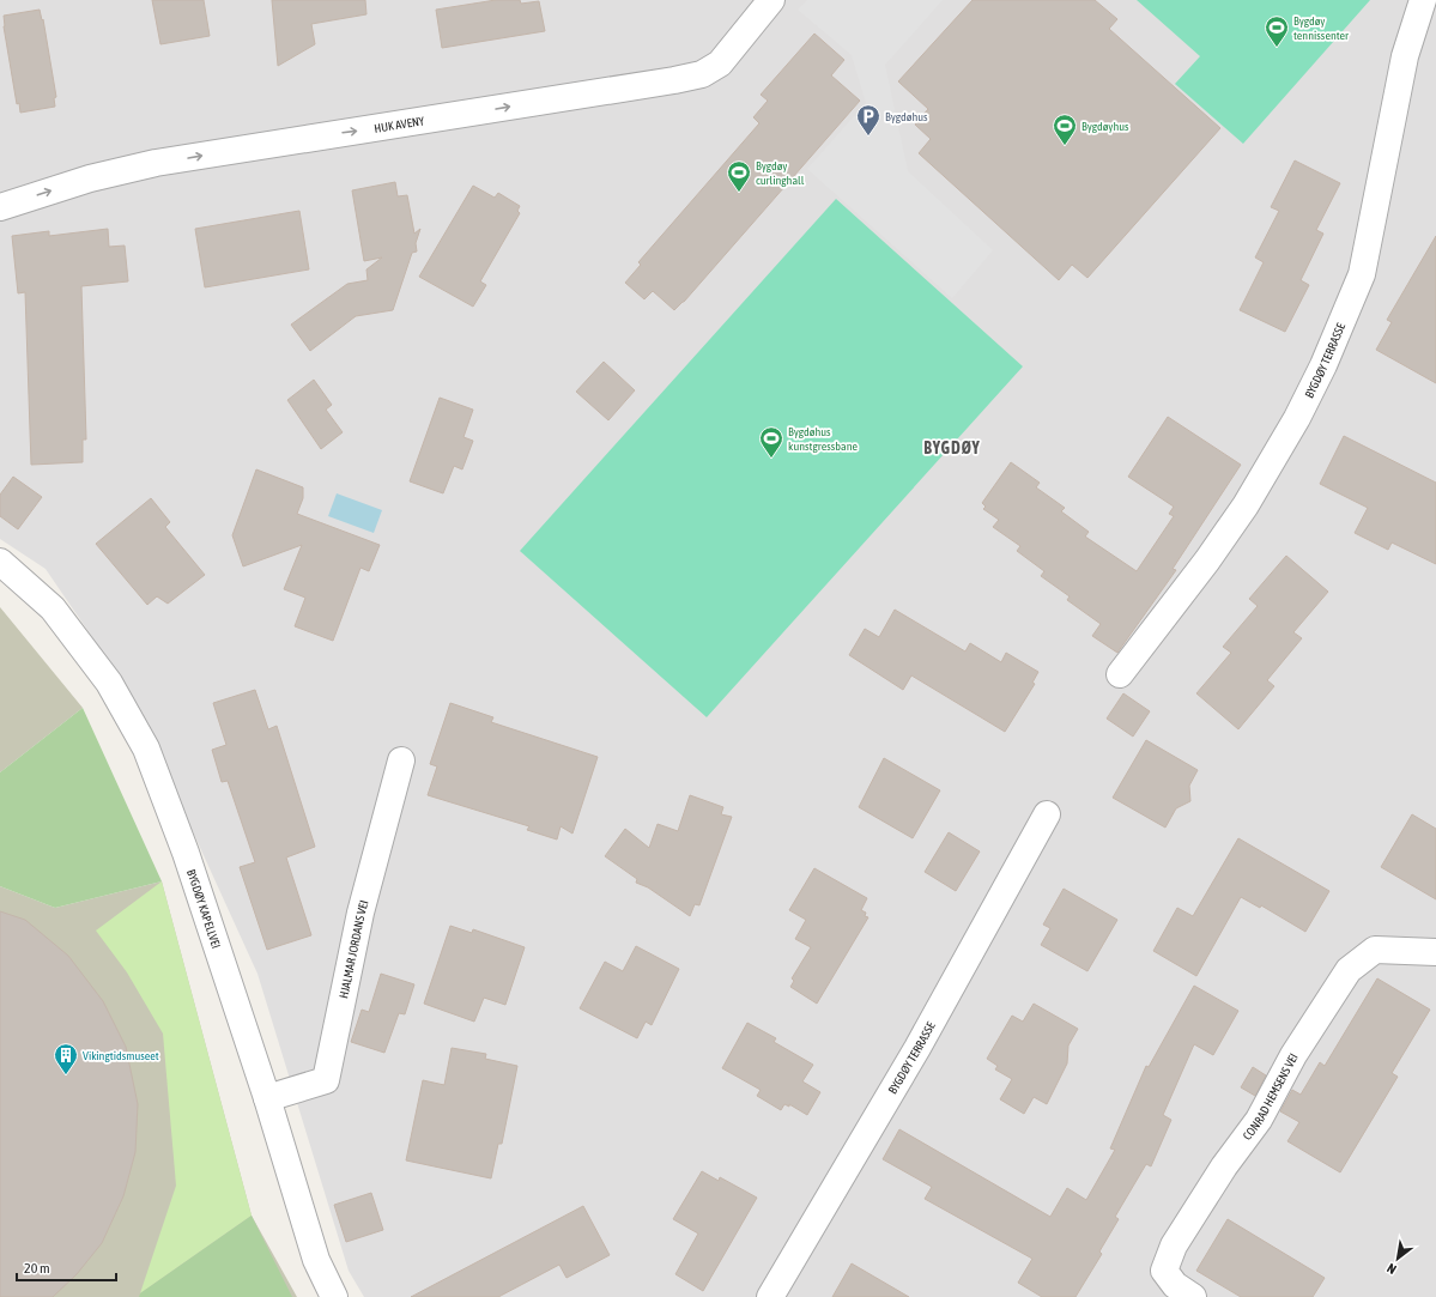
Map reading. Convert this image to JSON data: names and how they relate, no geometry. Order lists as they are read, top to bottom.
{
  "streets": {
    "street": [
      "HUK AVENY",
      "BYGDØY TERRASSE",
      "BYGDØY KAPELLVEI",
      "HJALMAR JORDANS VEI",
      "CONRAD HEMSENS VEI"
    ]
  },
  "crossings": [
    ["BYGDØY KAPELLVEI", "HJALMAR JORDANS VEI"]
  ],
  "one_way": ["HUK AVENY"],
  "districts": ["BYGDØY"],
  "places": {
    "sports": [
      "Bygdøy tennissenter",
      "Bygdøyhus",
      "Bygdøy curlinghall",
      "Bygdøhus kunstgressbane"
    ],
    "parking": ["Bygdøhus"],
    "building": ["Vikingtidsmuseet"]
  },
  "scale_bar": "20 m",
  "north": "bottom left"
}
